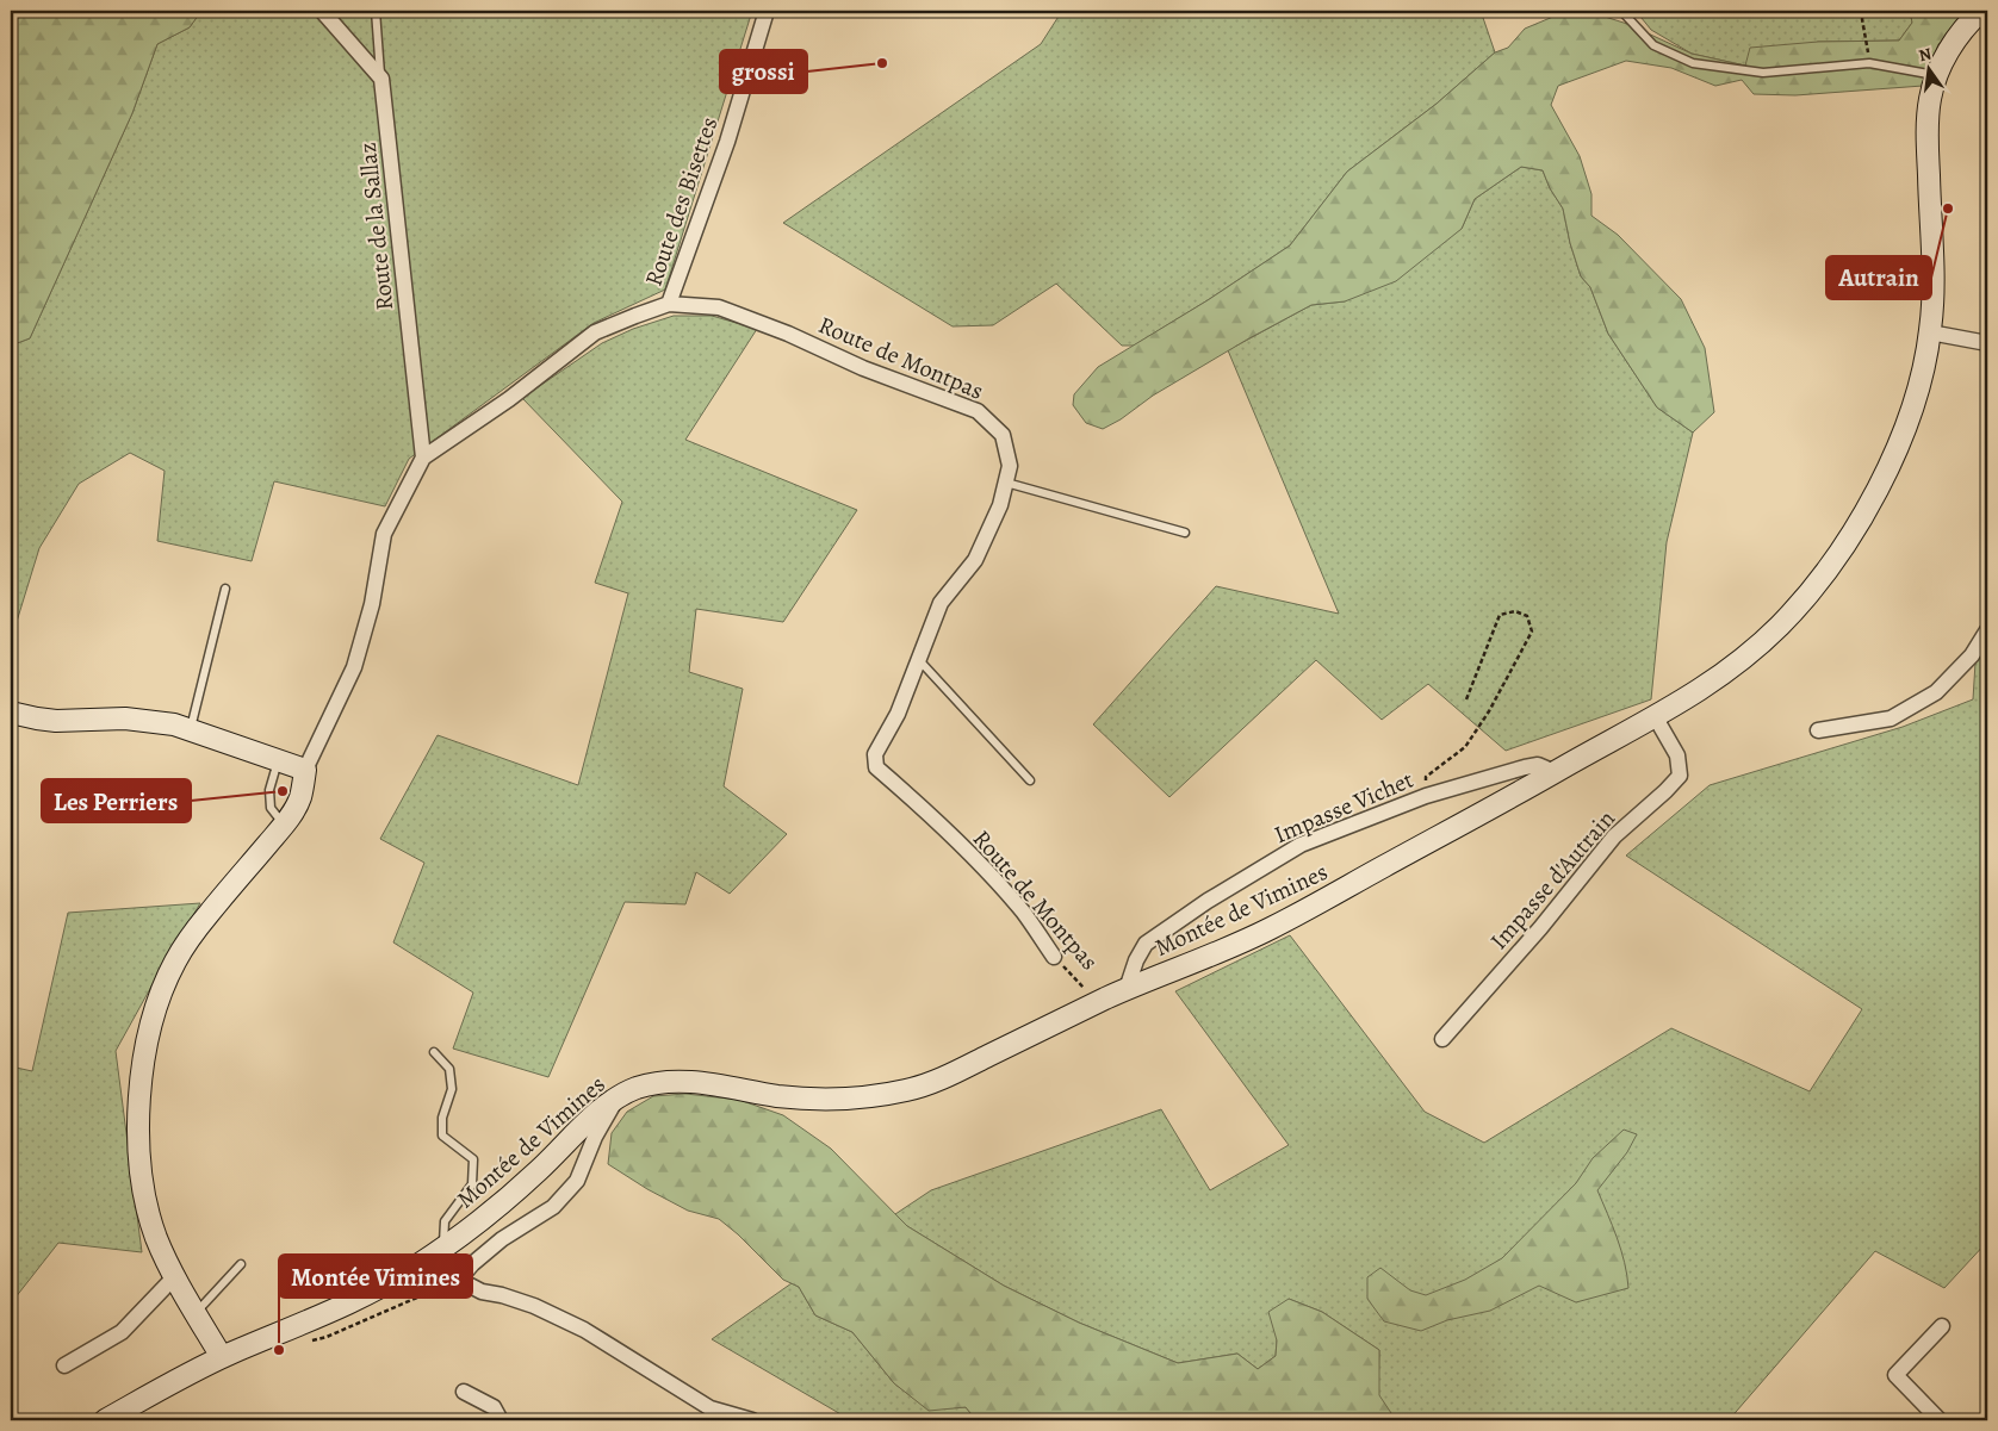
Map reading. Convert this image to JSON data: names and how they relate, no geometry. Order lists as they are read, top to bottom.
{
  "streets": {
    "street": [
      "Route des Bisettes",
      "Route de la Sallaz",
      "Route de Montpas",
      "Impasse Vichet",
      "Impasse d'Autrain",
      "Montée de Vimines"
    ]
  },
  "crossings": [
    ["Route des Bisettes", "Route de Montpas"],
    ["Route de la Sallaz", "Route de Montpas"],
    ["Route de Montpas", "Montée de Vimines"],
    ["Impasse Vichet", "Montée de Vimines"],
    ["Impasse d'Autrain", "Montée de Vimines"]
  ],
  "places": [
    "grossi",
    "Autrain",
    "Les Perriers",
    "Montée Vimines"
  ],
  "north": "top"
}
